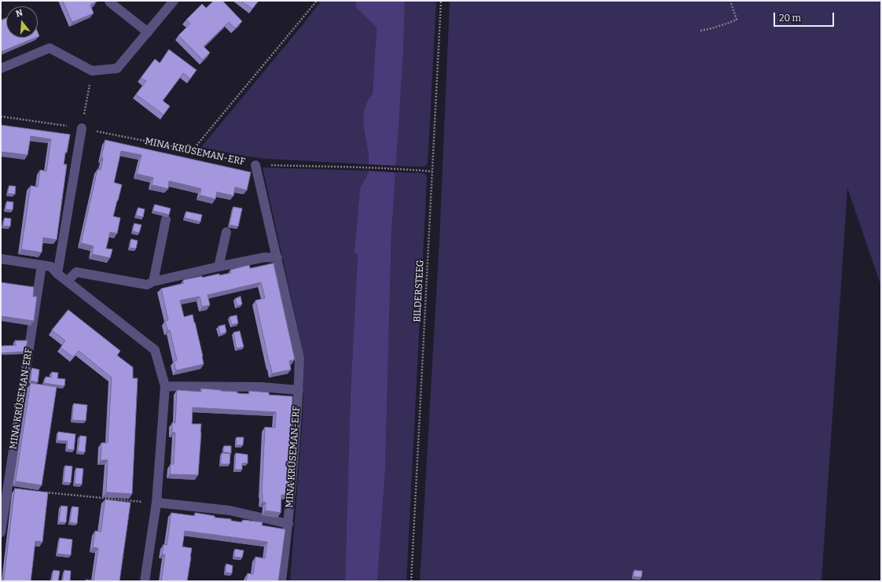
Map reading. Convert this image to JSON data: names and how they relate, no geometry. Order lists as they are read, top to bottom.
{
  "streets": {
    "street": ["MINA KRÜSEMAN-ERF"],
    "path": ["BILDERSTEEG"]
  },
  "scale_bar": "20 m",
  "north": "top"
}
